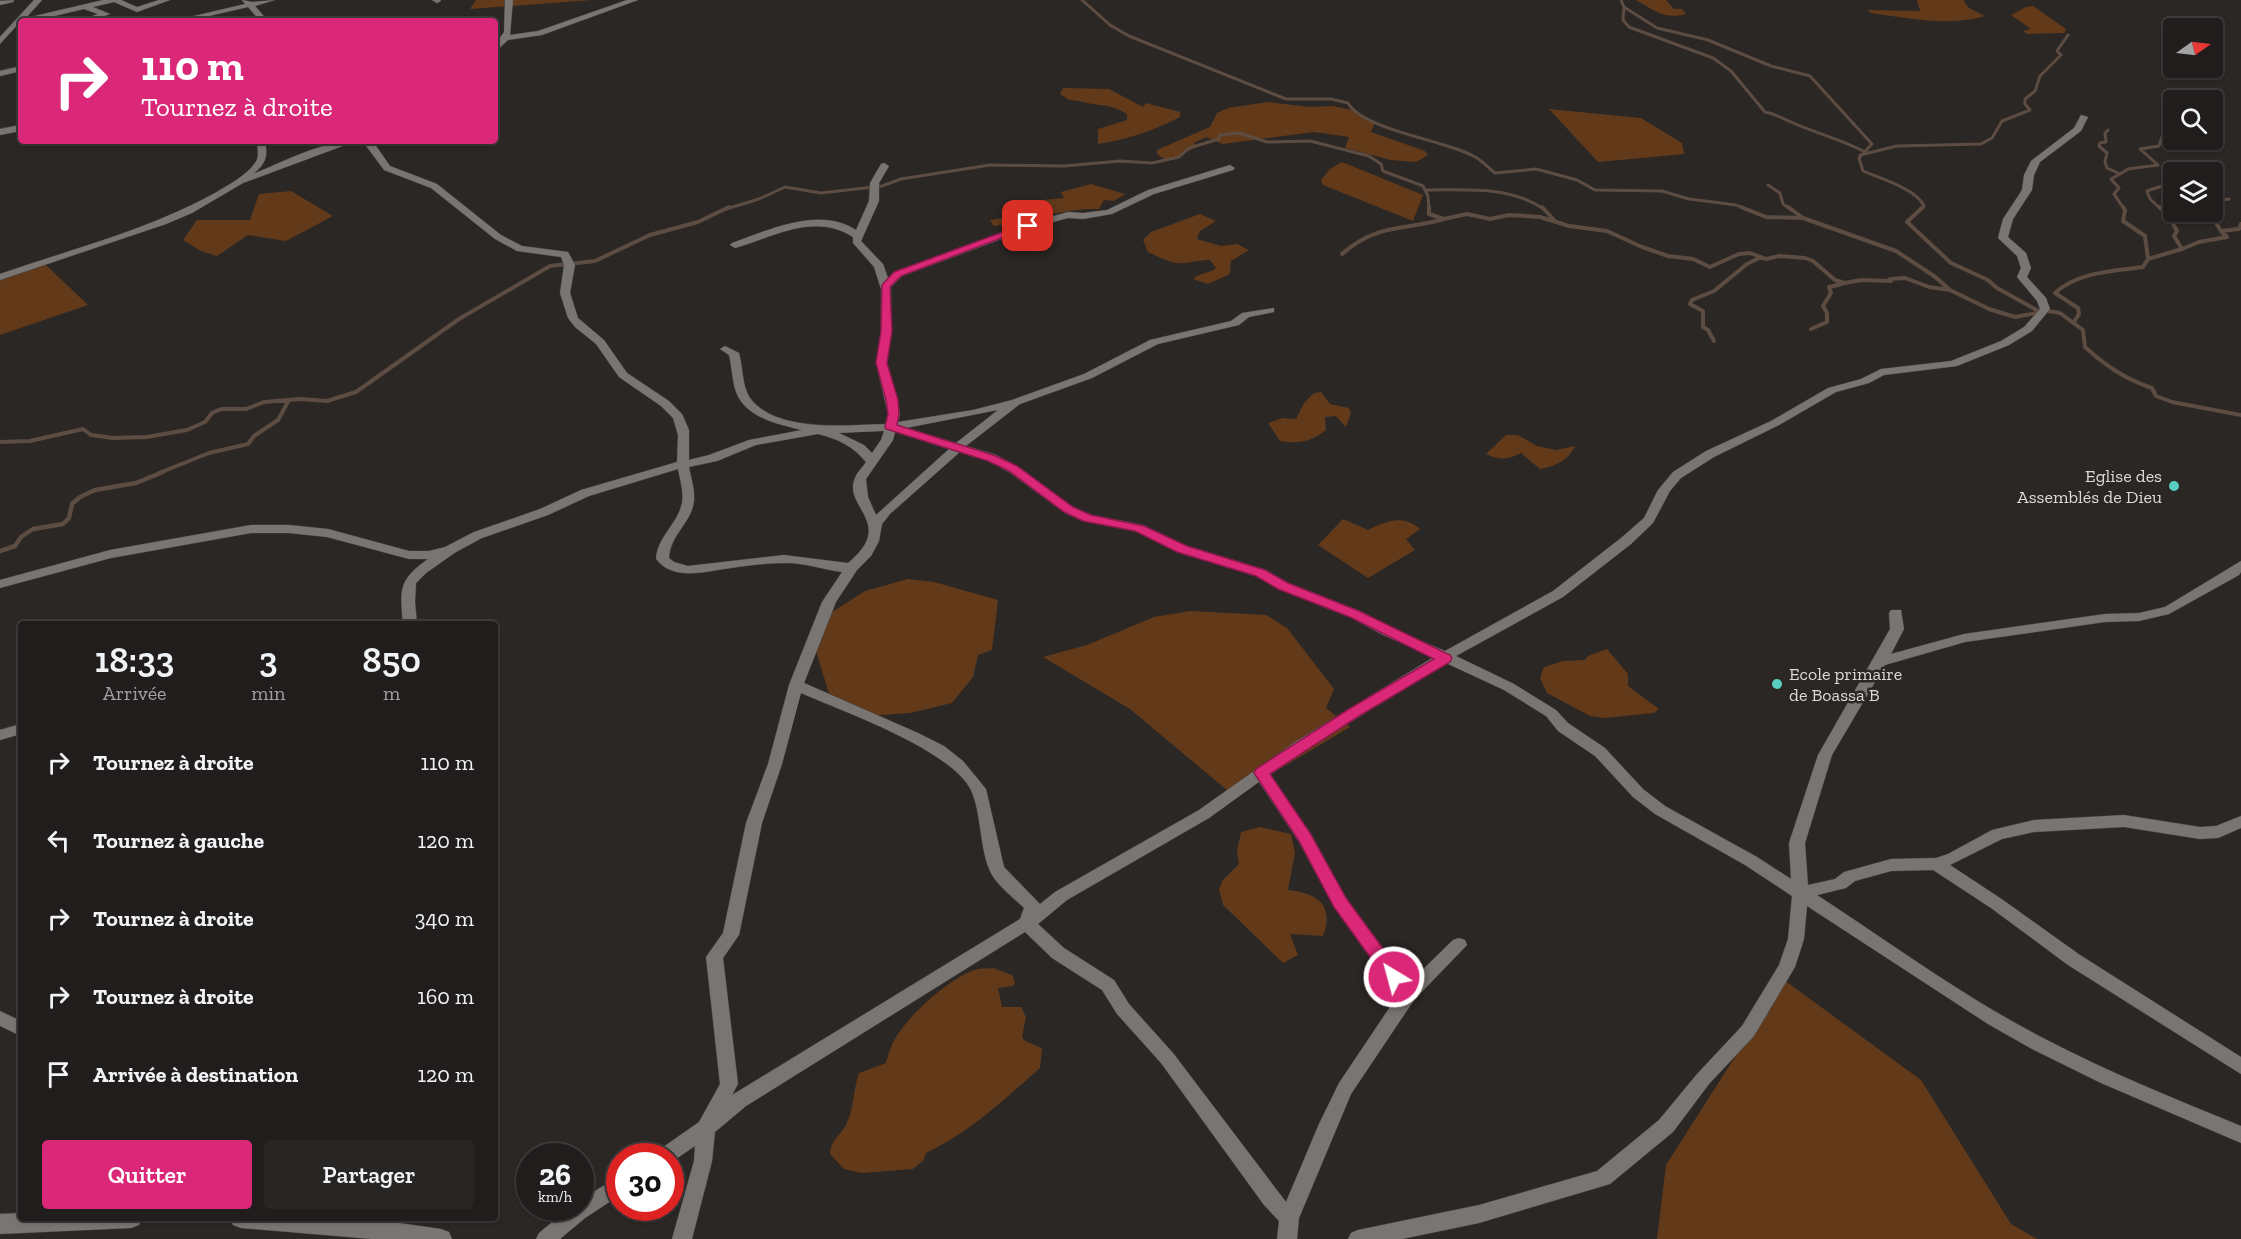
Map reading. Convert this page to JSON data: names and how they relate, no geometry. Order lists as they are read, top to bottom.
{
  "places": ["Eglise des Assemblés de Dieu", "Ecole primaire de Boassa B"],
  "north": "right",
  "page": {
    "turn": ["110 m", "Tournez à droite"],
    "eta": [
      "18:33",
      "Arrivée",
      "3",
      "min",
      "850",
      "m"
    ],
    "list": [
      {
        "name": "Tournez à droite",
        "value": "110 m"
      },
      {
        "name": "Tournez à gauche",
        "value": "120 m"
      },
      {
        "name": "Tournez à droite",
        "value": "340 m"
      },
      {
        "name": "Tournez à droite",
        "value": "160 m"
      },
      {
        "name": "Arrivée à destination",
        "value": "120 m"
      }
    ],
    "buttons": ["Quitter", "Partager"],
    "speed": "26 km/h",
    "limit": "30"
  }
}
